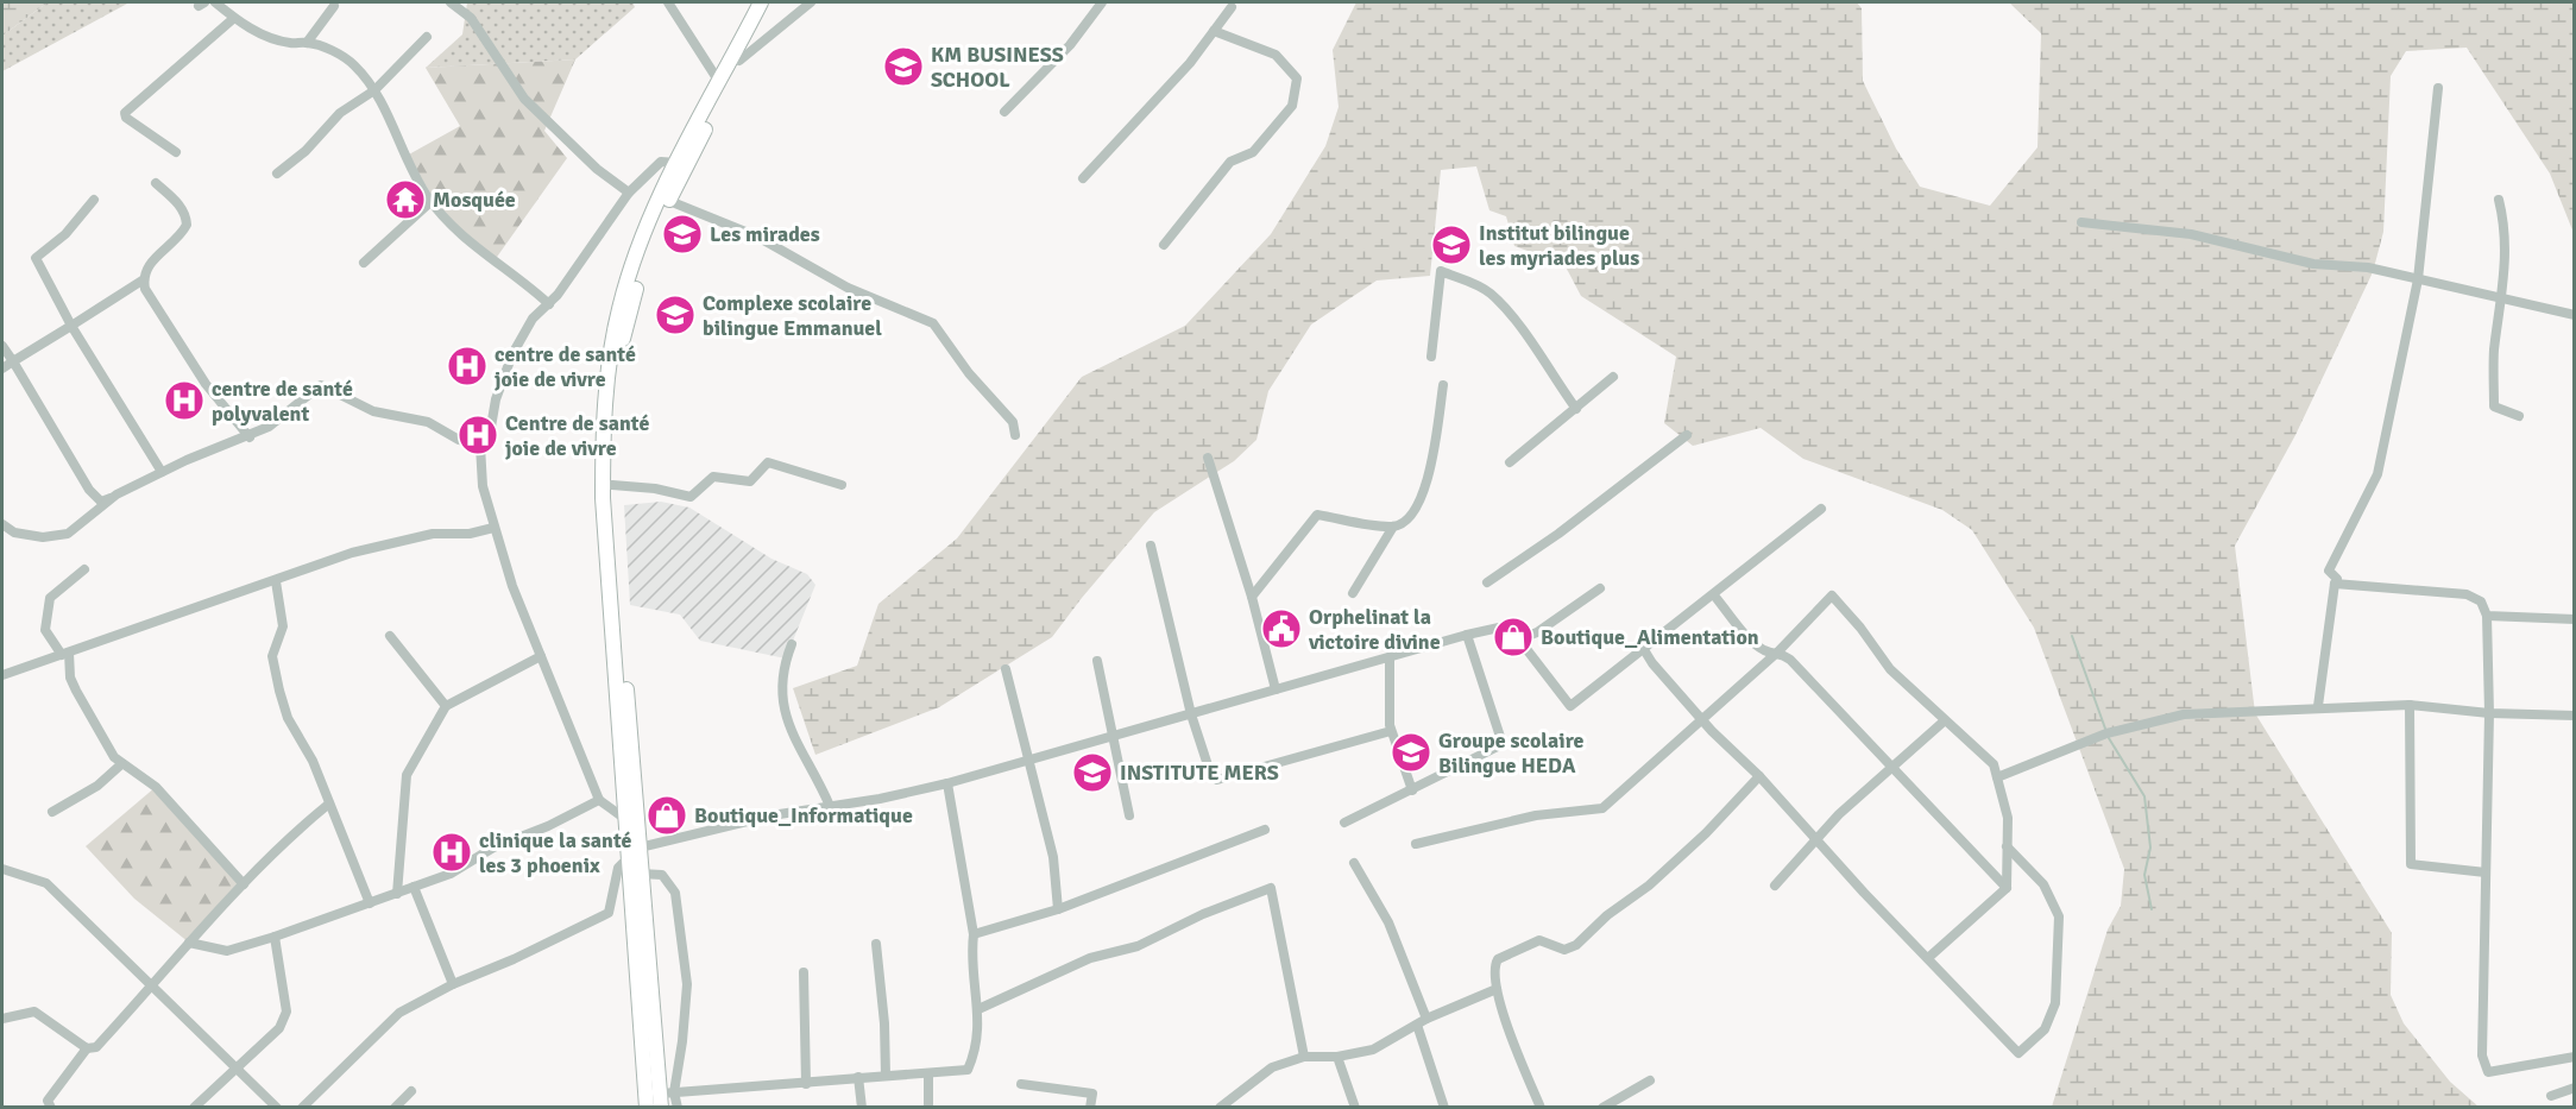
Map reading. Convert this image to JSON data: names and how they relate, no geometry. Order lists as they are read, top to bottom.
{
  "places": {
    "school or university": [
      "KM BUSINESS SCHOOL",
      "Les mirades",
      "Institut bilingue les myriades plus",
      "Complexe scolaire bilingue Emmanuel",
      "Groupe scolaire Bilingue HEDA",
      "INSTITUTE MERS"
    ],
    "temple": ["Mosquée"],
    "hospital": [
      "centre de santé joie de vivre",
      "centre de santé polyvalent",
      "Centre de santé joie de vivre",
      "clinique la santé les 3 phoenix"
    ],
    "public building": ["Orphelinat la victoire divine"],
    "shop": ["Boutique_Alimentation", "Boutique_Informatique"]
  }
}
